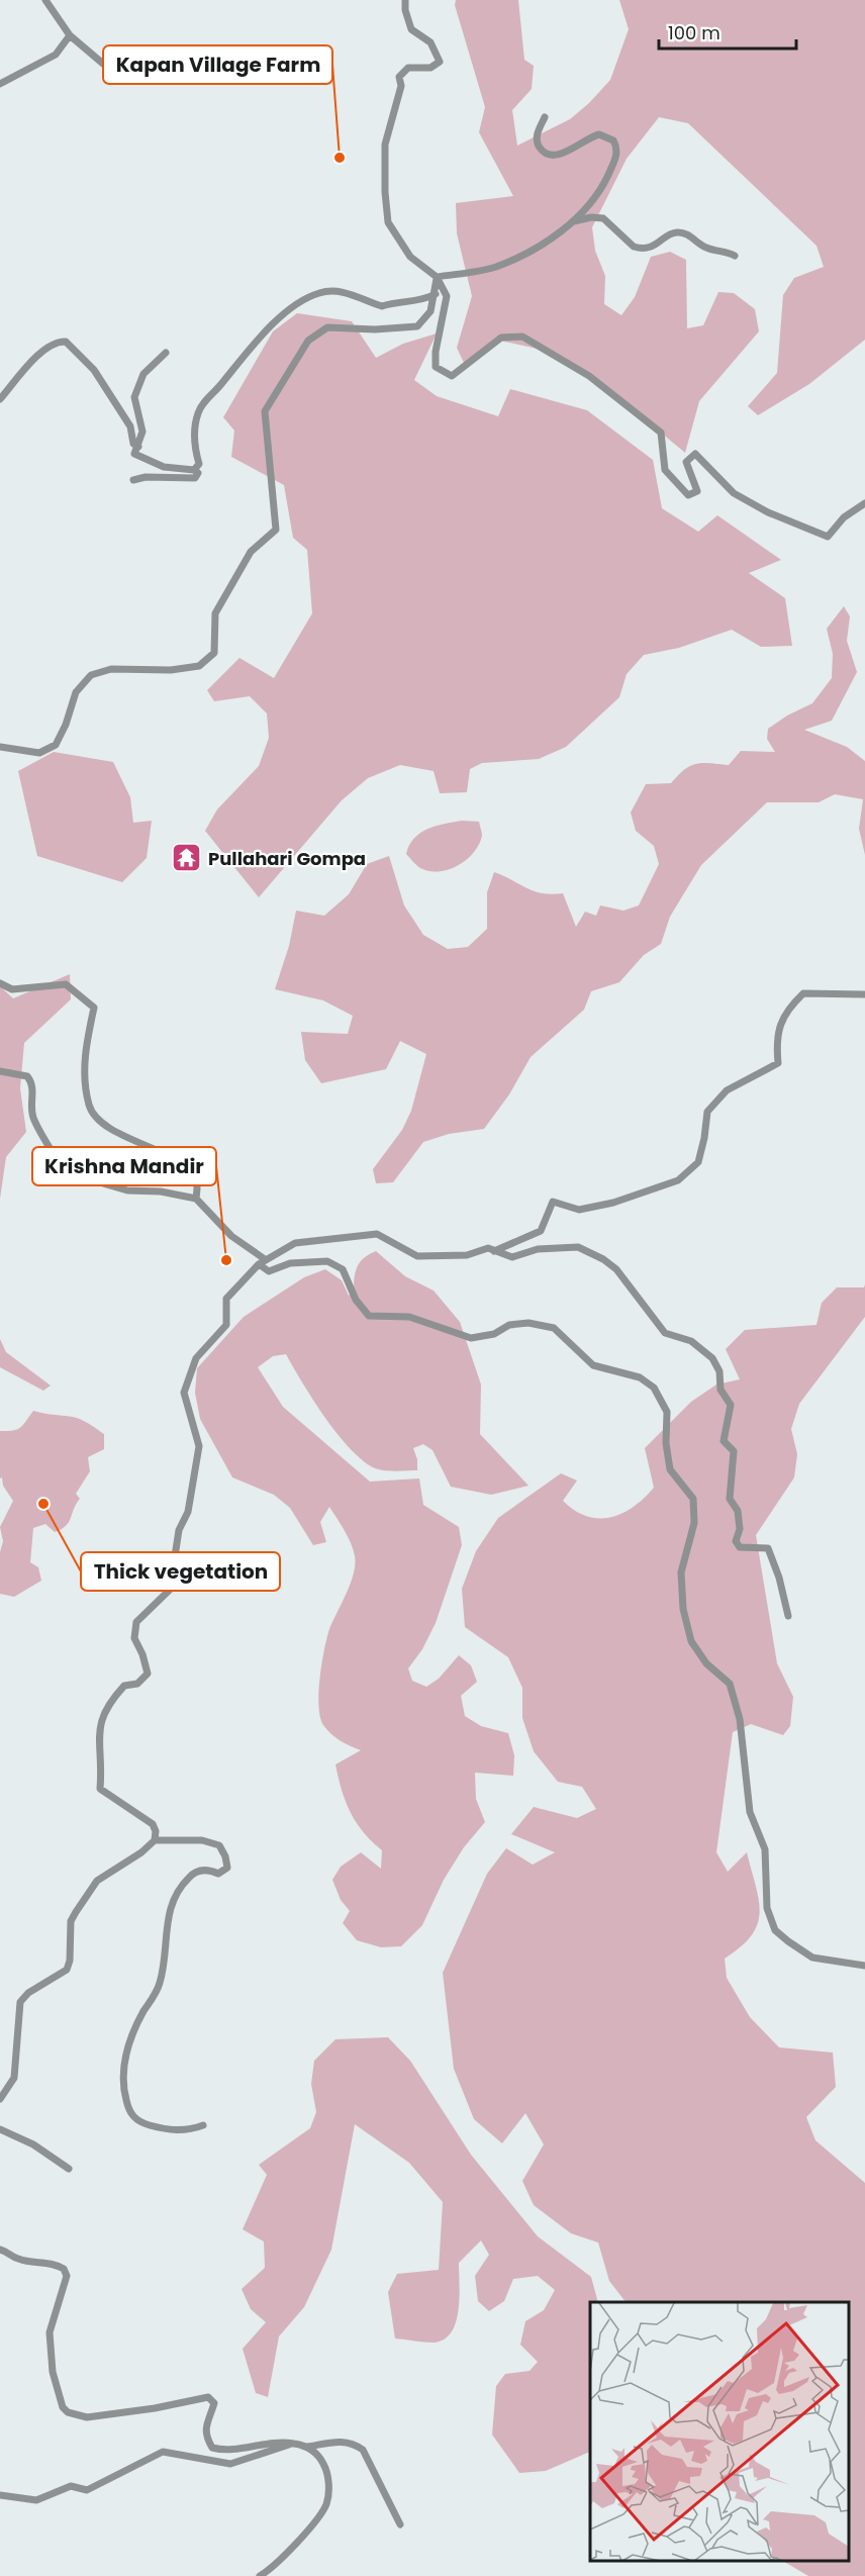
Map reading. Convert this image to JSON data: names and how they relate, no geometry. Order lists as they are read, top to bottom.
{
  "places": {
    "other": ["Kapan Village Farm", "Krishna Mandir", "Thick vegetation"],
    "temple": ["Pullahari Gompa"]
  },
  "scale_bar": "100 m"
}
